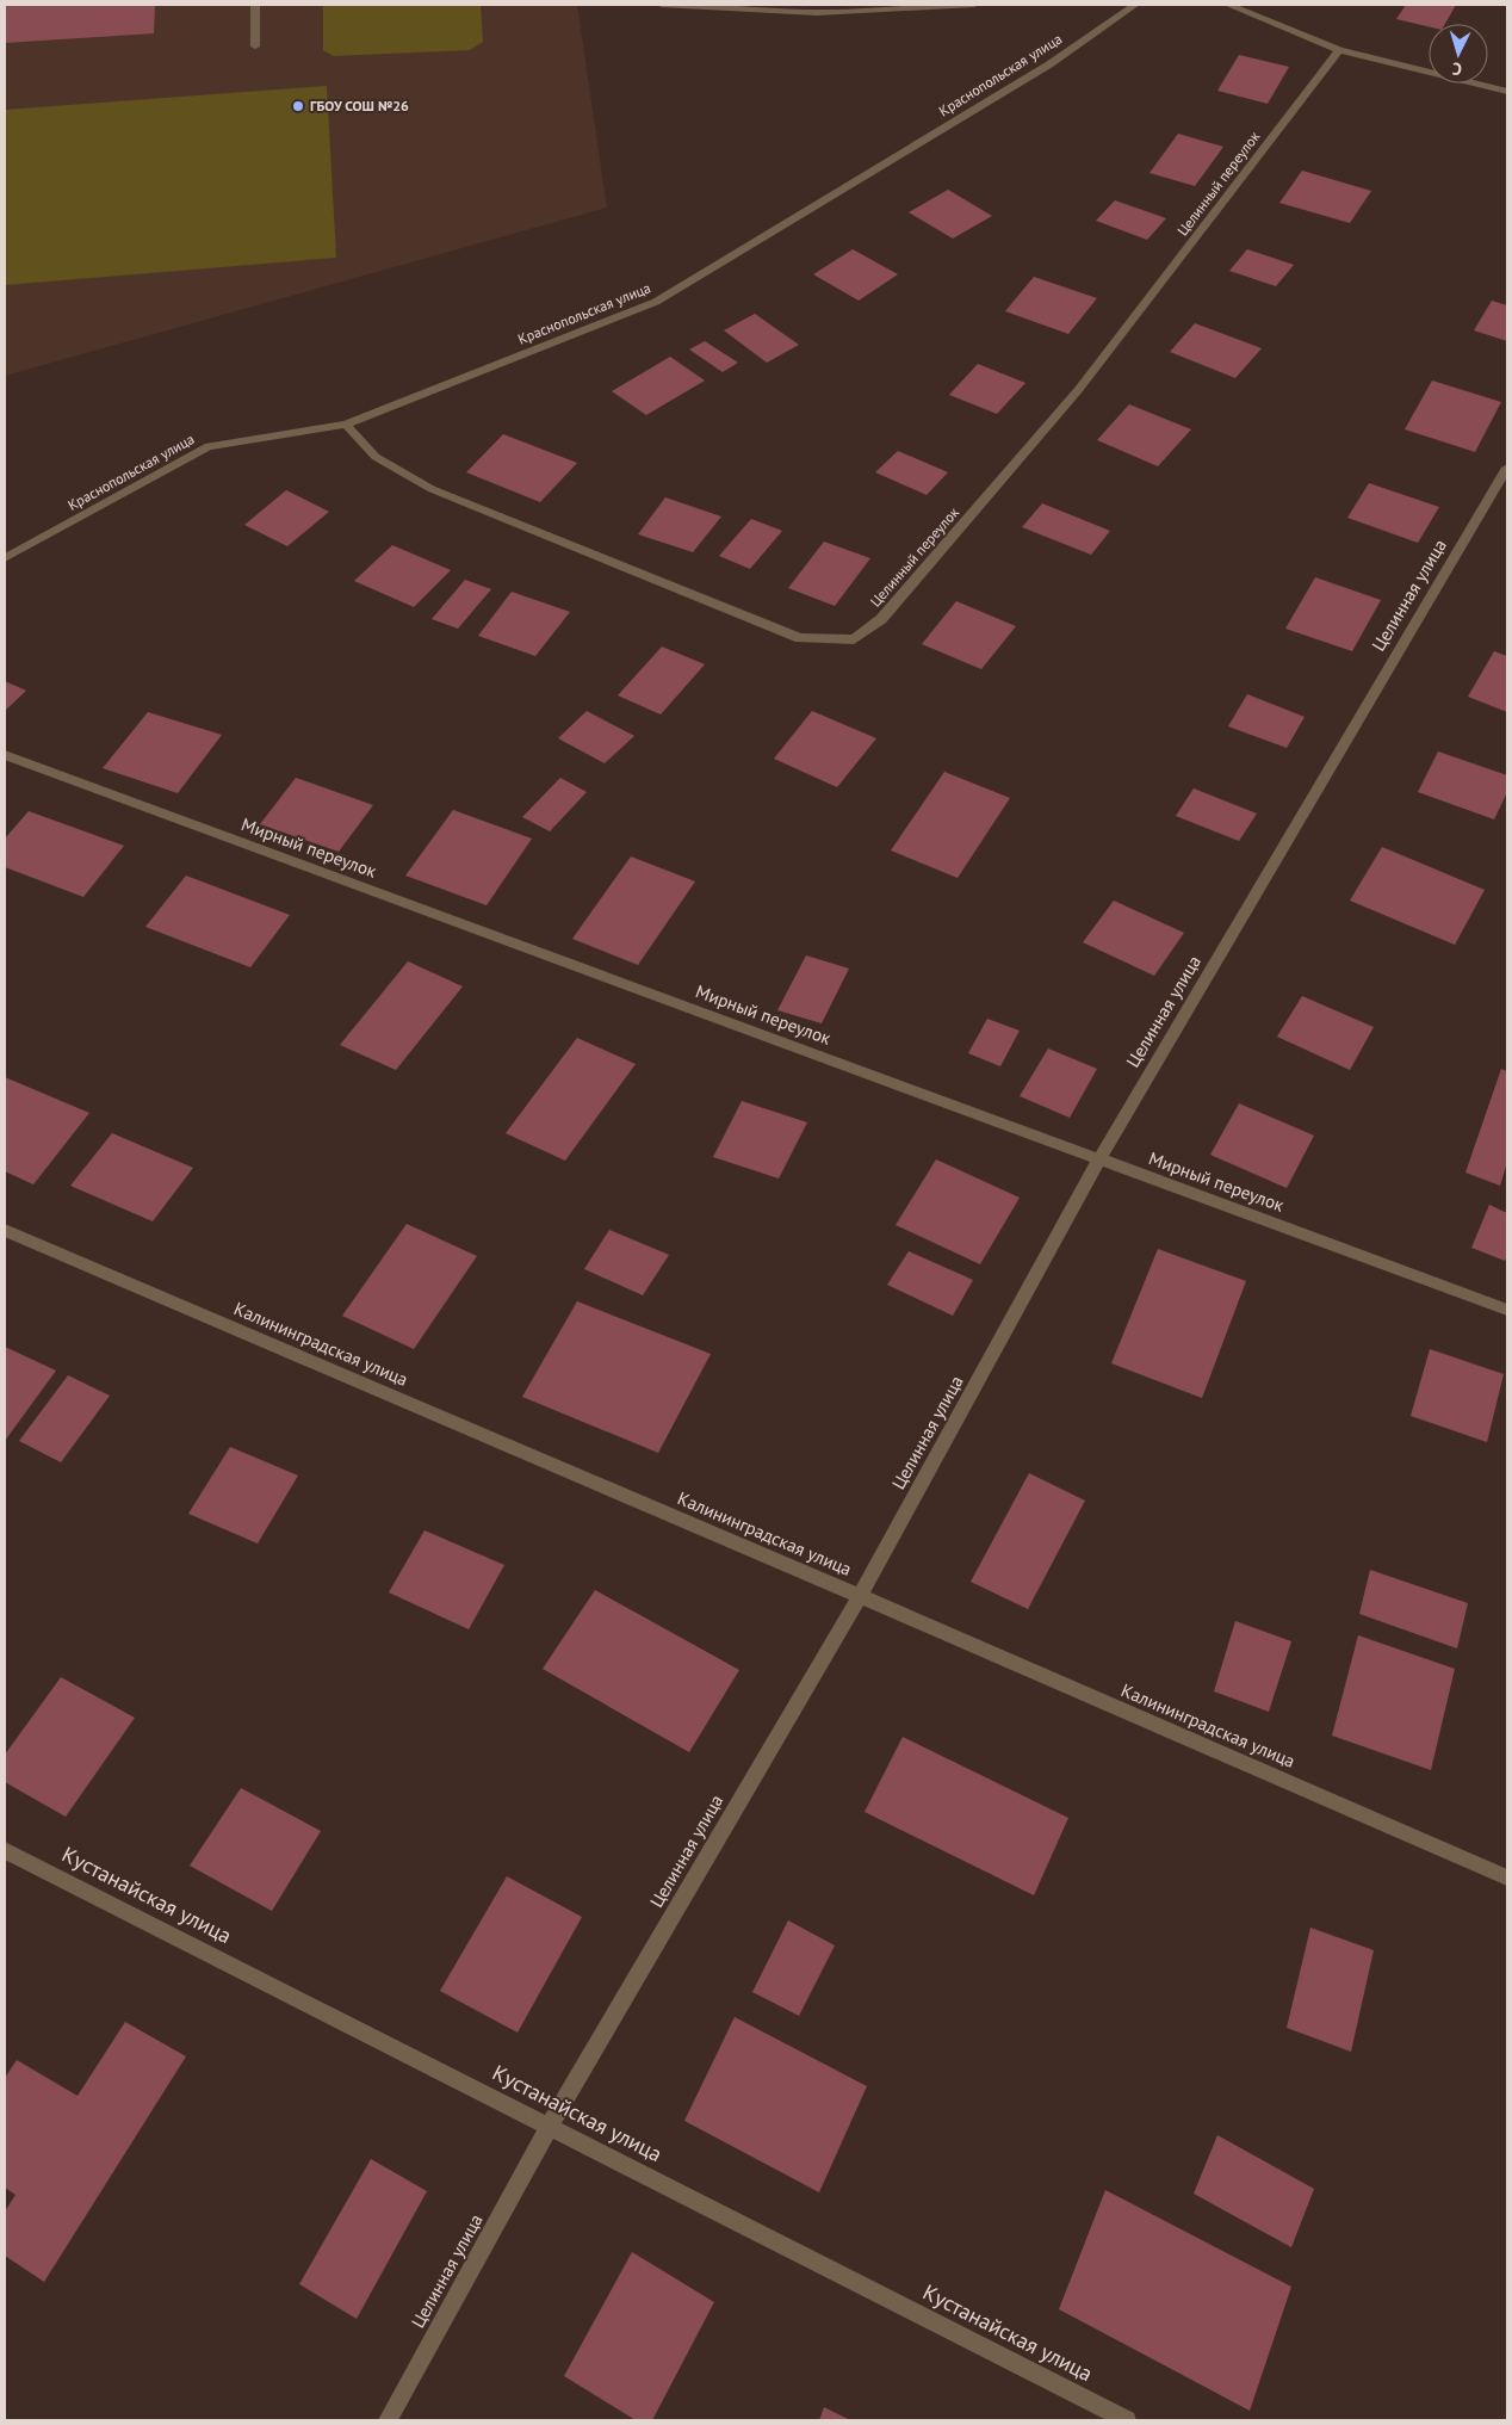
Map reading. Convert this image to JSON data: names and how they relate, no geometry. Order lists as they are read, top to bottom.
{
  "streets": {
    "street": [
      "Краснопольская улица",
      "Целинный переулок",
      "Целинная улица",
      "Мирный переулок",
      "Калининградская улица",
      "Кустанайская улица"
    ]
  },
  "crossings": [
    ["Краснопольская улица", "Целинный переулок"],
    ["Целинная улица", "Мирный переулок"],
    ["Целинная улица", "Калининградская улица"],
    ["Целинная улица", "Кустанайская улица"]
  ],
  "places": ["ГБОУ СОШ №26"],
  "north": "bottom"
}
